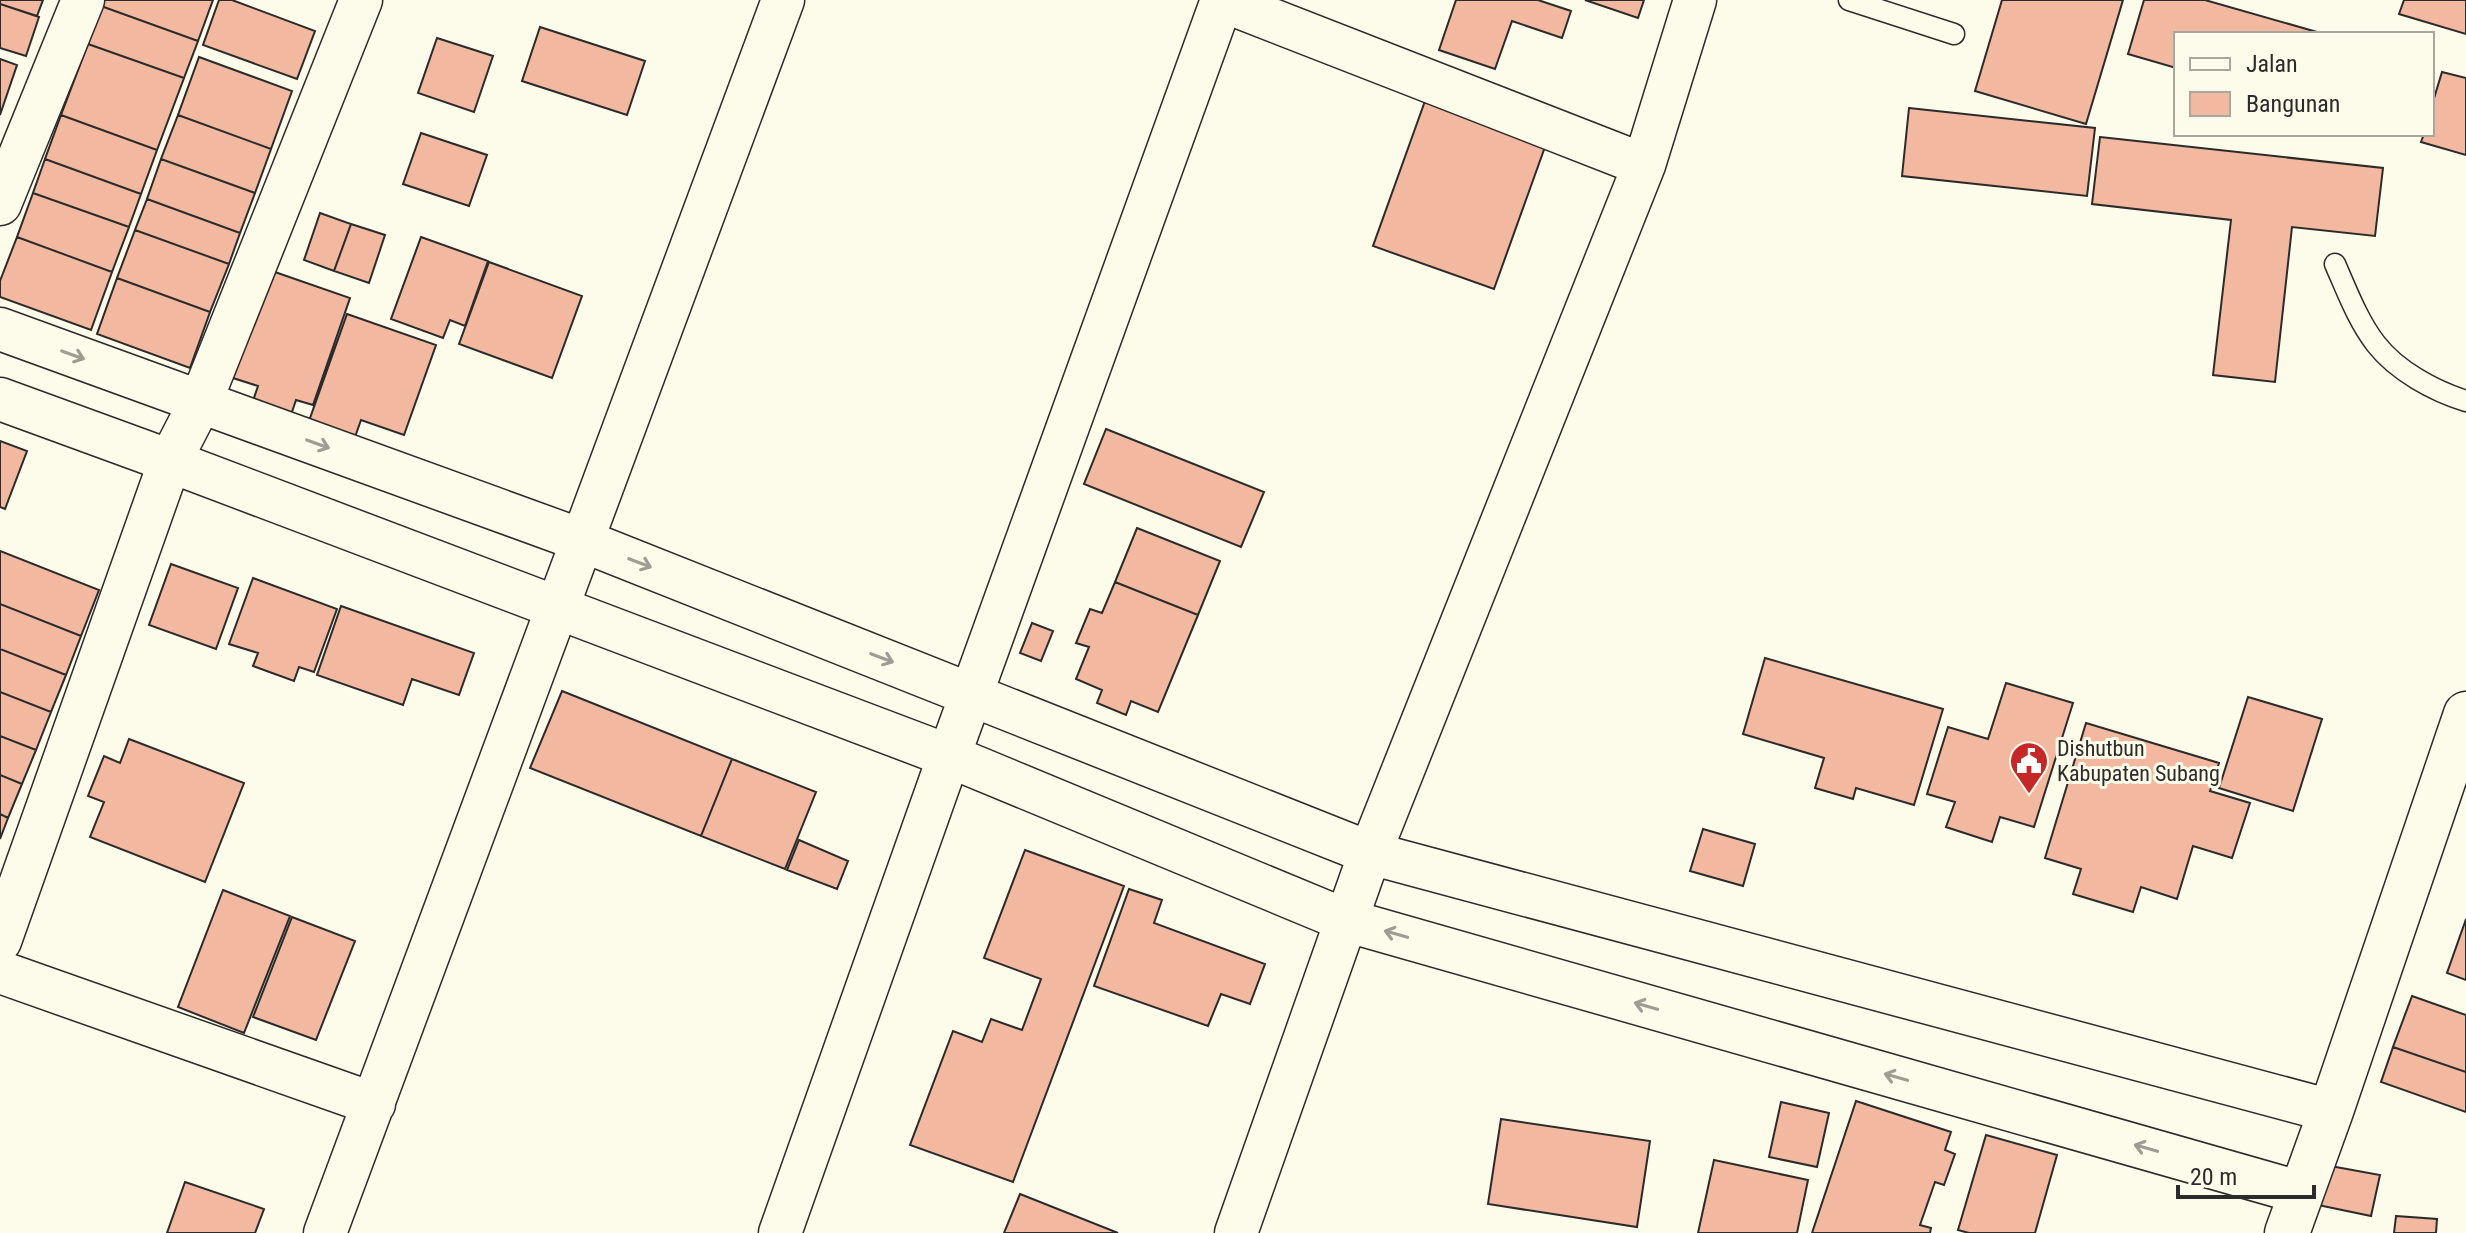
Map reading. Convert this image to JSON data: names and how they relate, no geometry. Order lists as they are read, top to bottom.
{
  "places": {
    "public building": ["Dishutbun Kabupaten Subang"]
  },
  "legend": ["Jalan", "Bangunan"],
  "scale_bar": "20 m"
}
